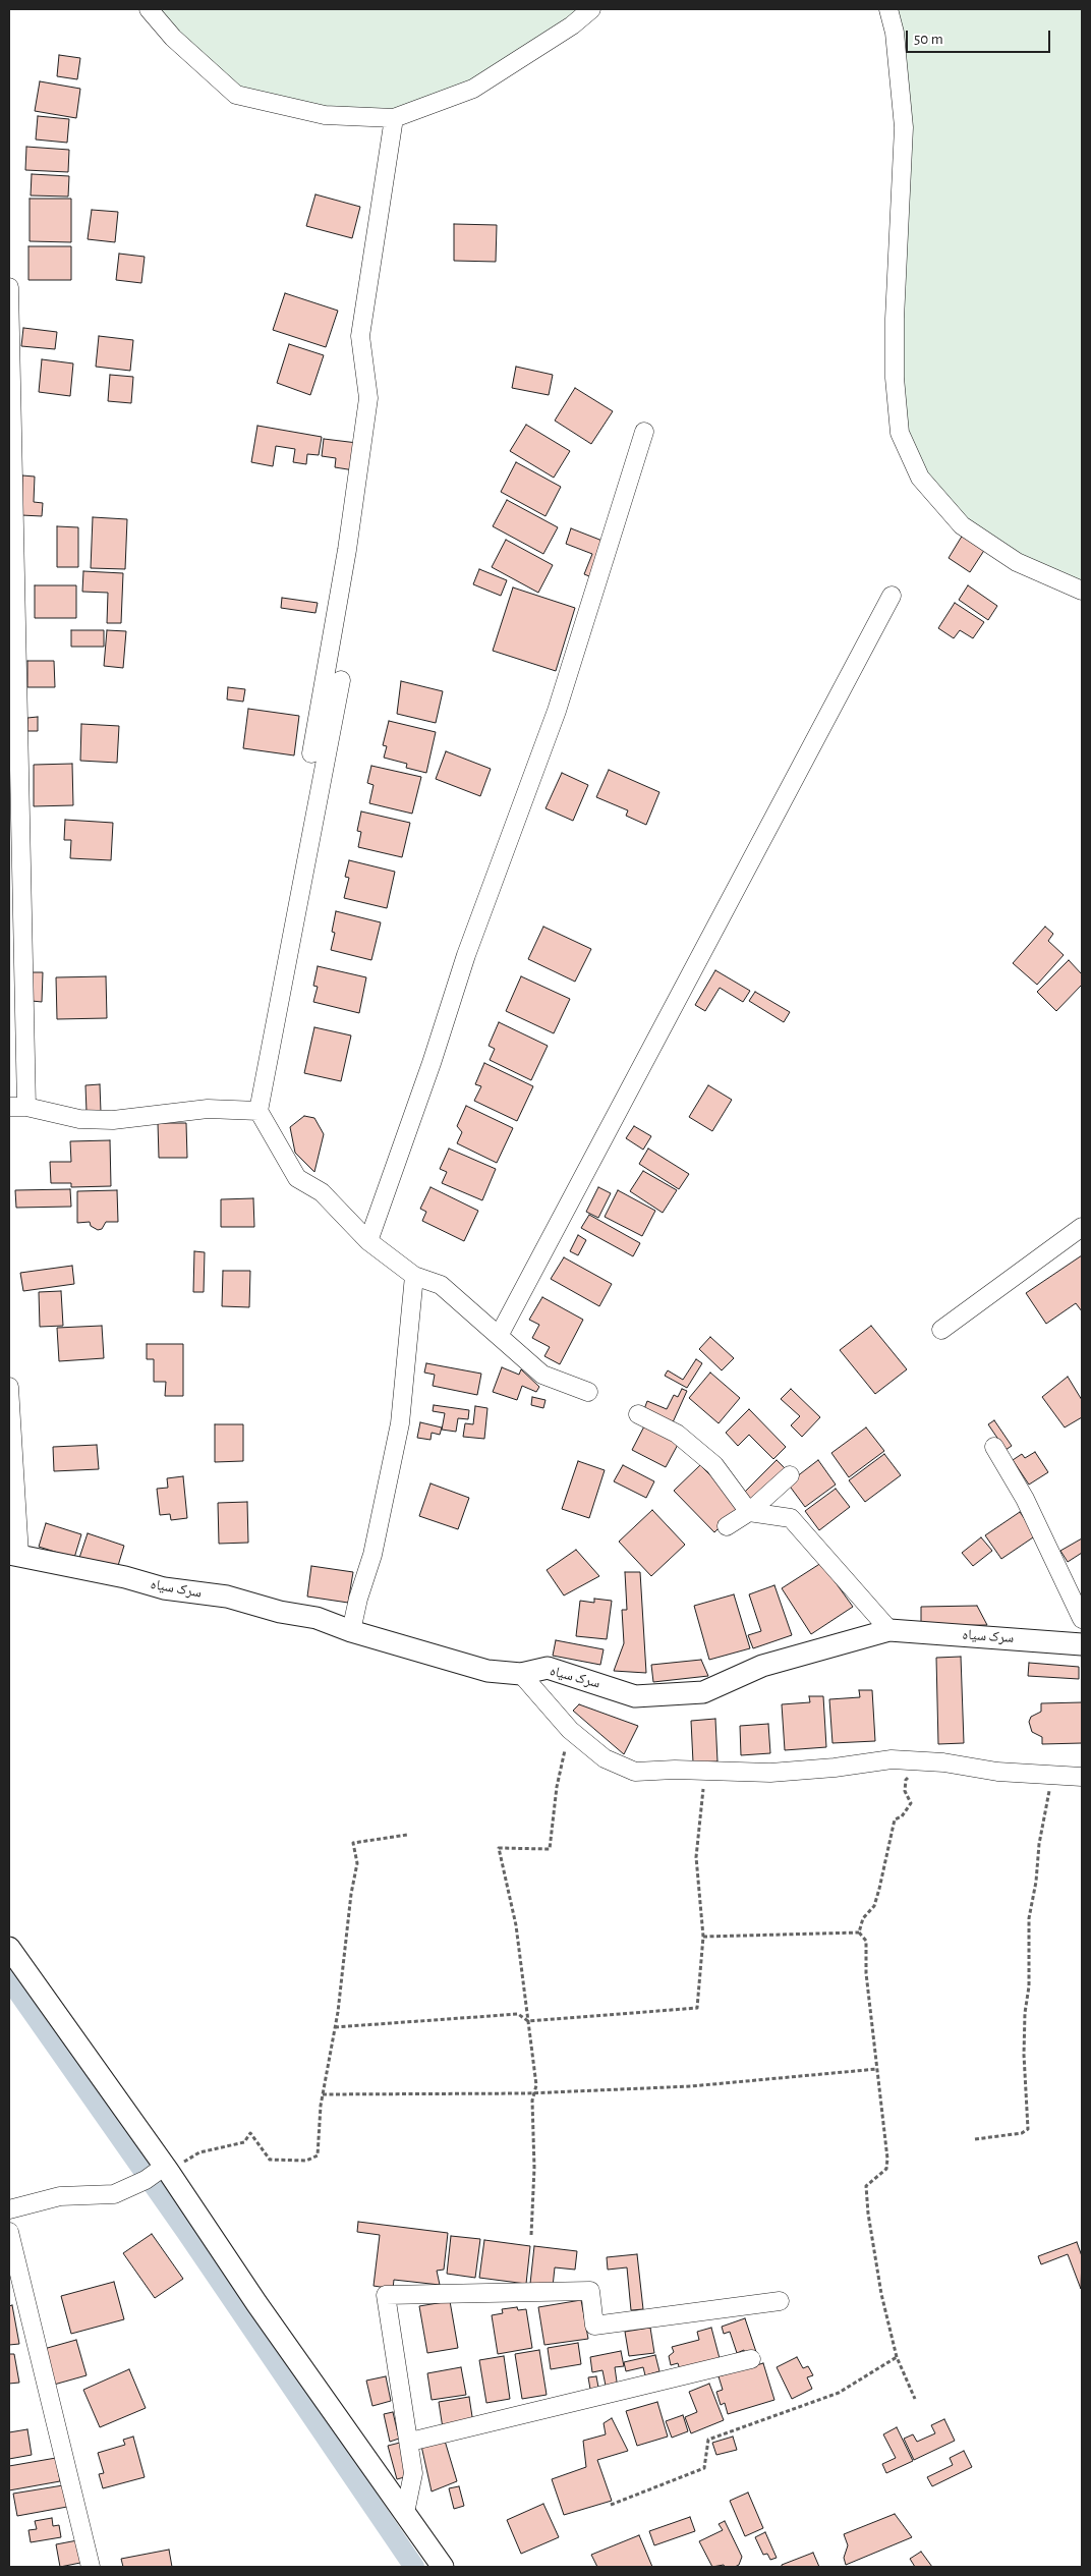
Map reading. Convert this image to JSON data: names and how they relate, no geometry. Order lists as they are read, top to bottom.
{
  "streets": {
    "street": ["سرک سیاه"]
  },
  "scale_bar": "50 m"
}
